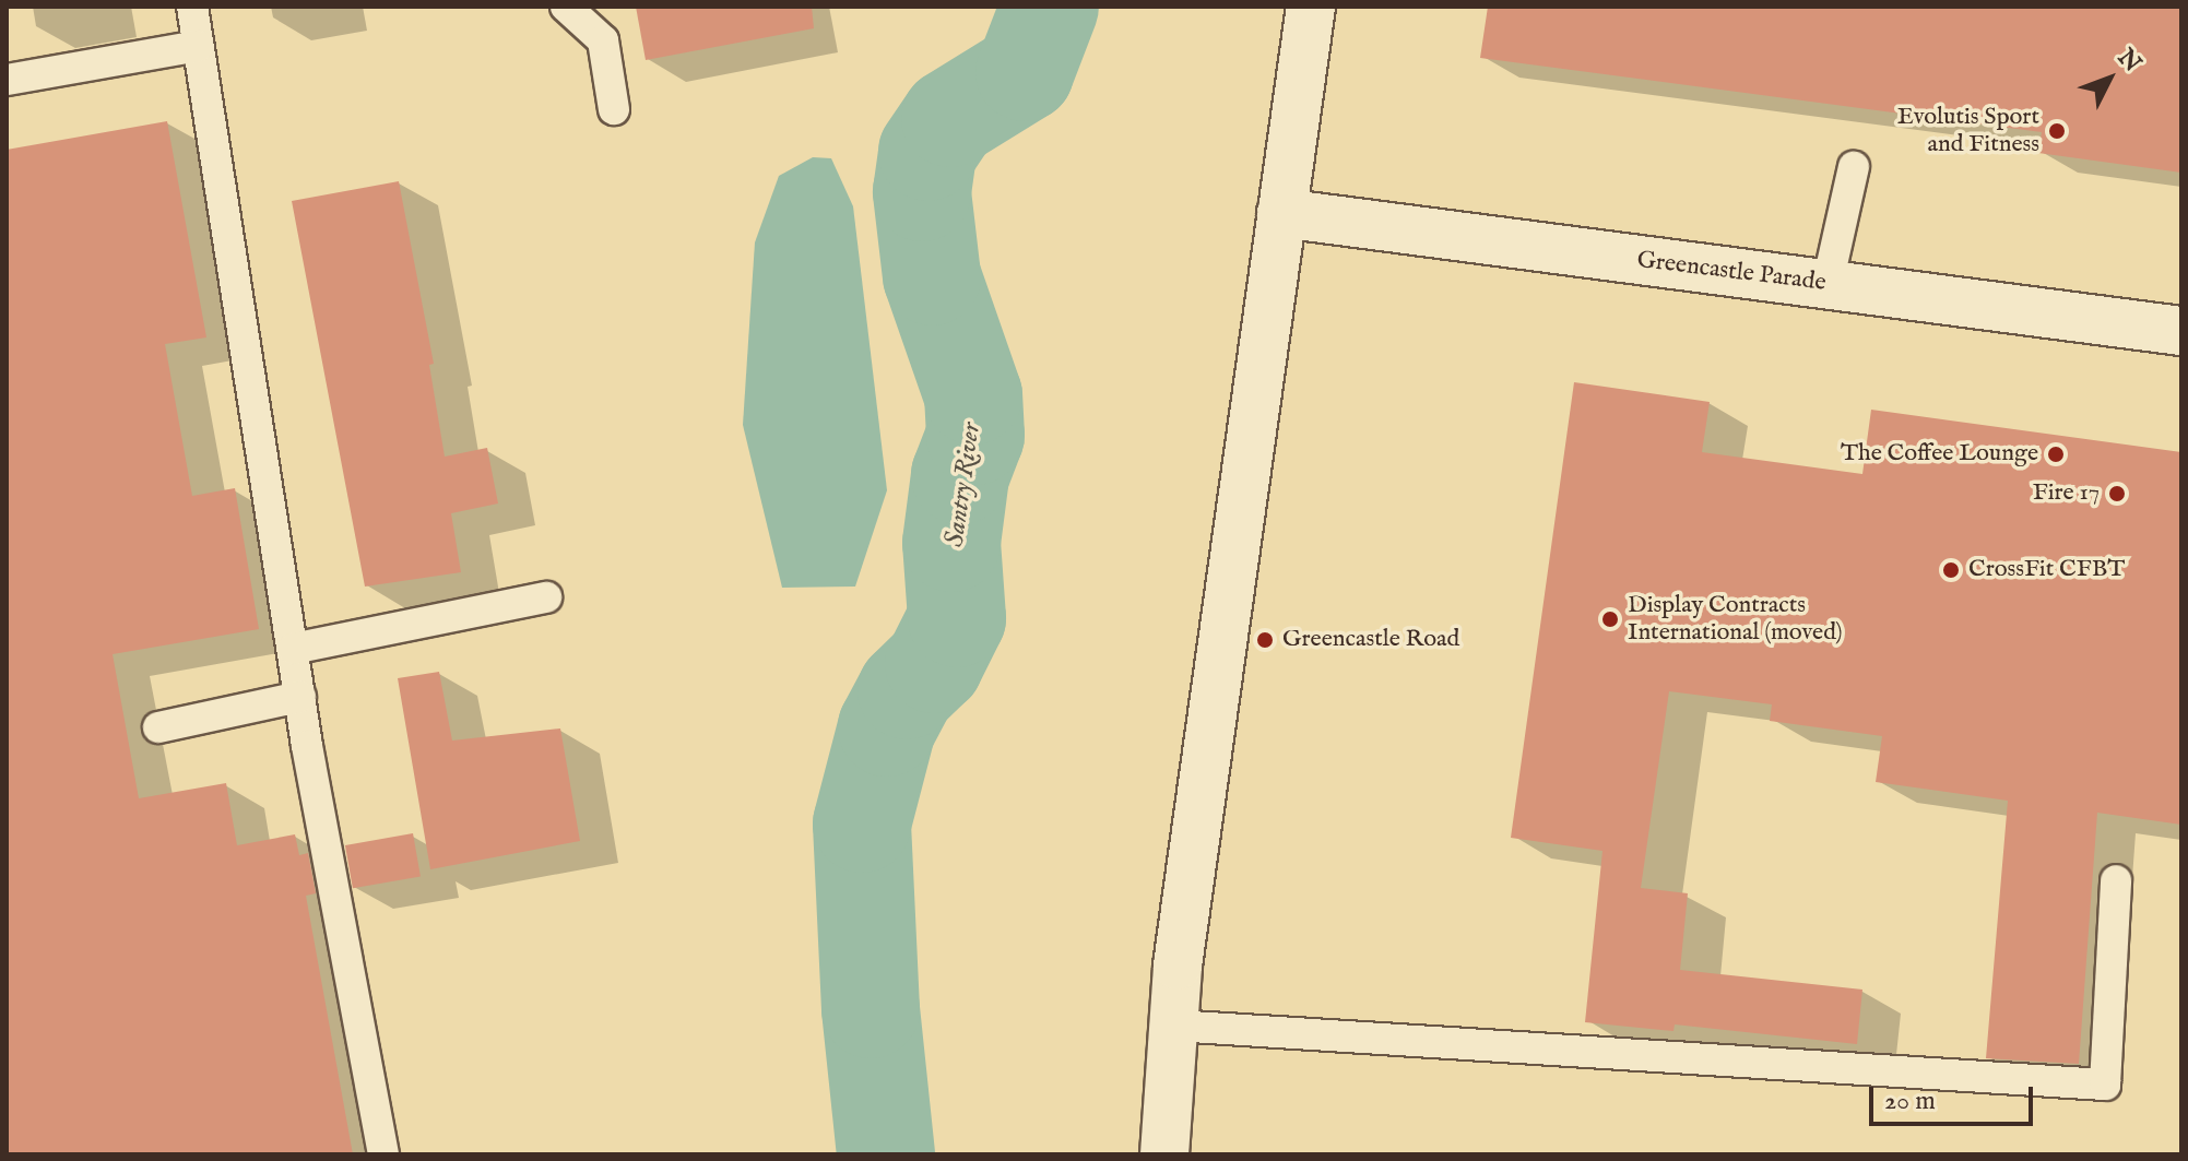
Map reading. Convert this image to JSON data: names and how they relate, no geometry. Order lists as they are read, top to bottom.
{
  "streets": {
    "street": ["Greencastle Parade"]
  },
  "water": ["Santry River"],
  "places": [
    "Evolutis Sport and Fitness",
    "The Coffee Lounge",
    "Fire 17",
    "CrossFit CFBT",
    "Display Contracts International (moved)",
    "Greencastle Road"
  ],
  "scale_bar": "20 m",
  "north": "top right"
}
